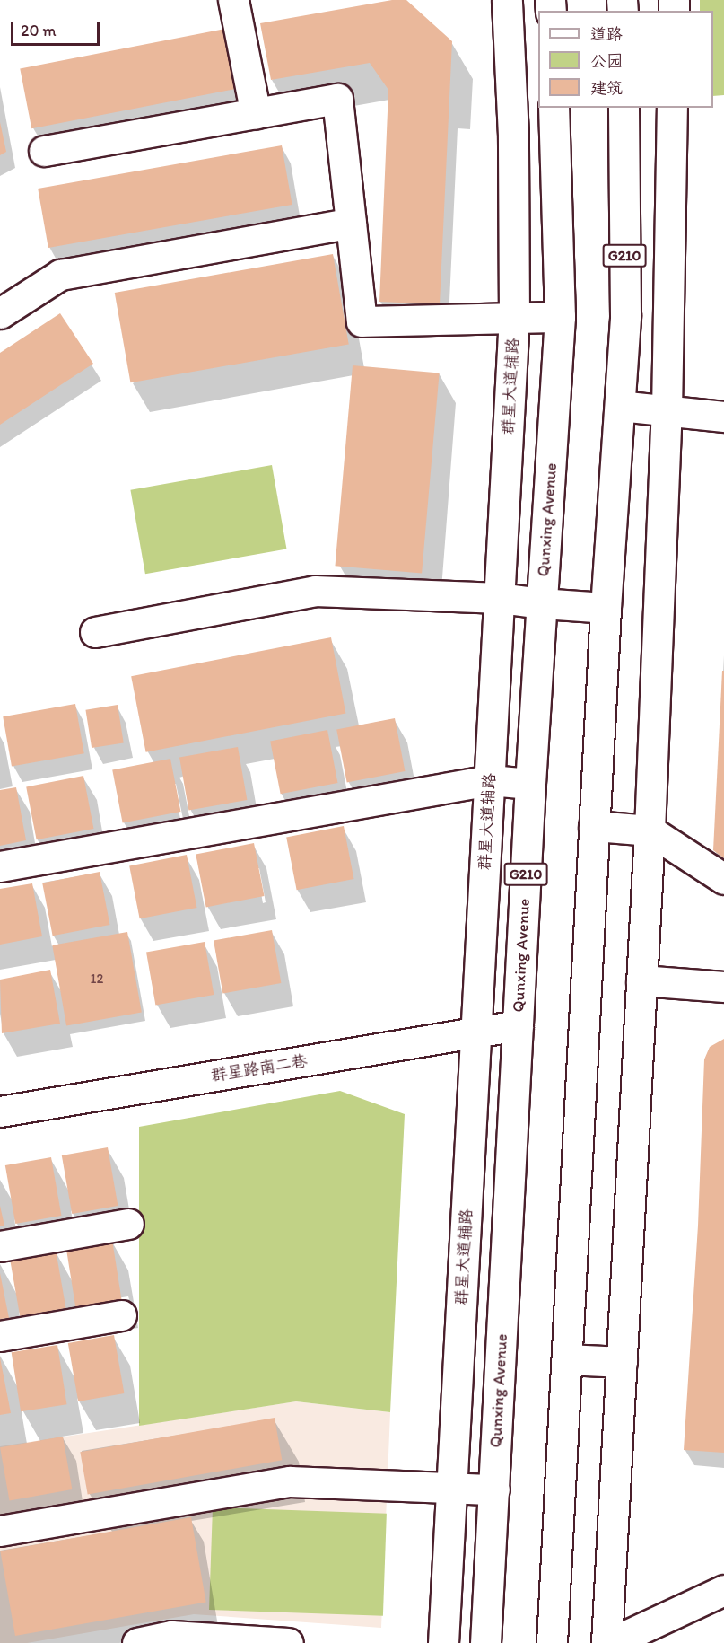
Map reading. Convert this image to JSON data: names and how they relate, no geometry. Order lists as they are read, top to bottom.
{
  "streets": {
    "main road": [
      "G210",
      "群星大道辅路",
      "Qunxing Avenue",
      "群星路南二巷"
    ]
  },
  "crossings": [
    ["群星大道辅路", "群星路南二巷"],
    ["Qunxing Avenue", "群星路南二巷"]
  ],
  "house_numbers": ["12"],
  "legend": ["道路", "公园", "建筑"],
  "scale_bar": "20 m"
}
